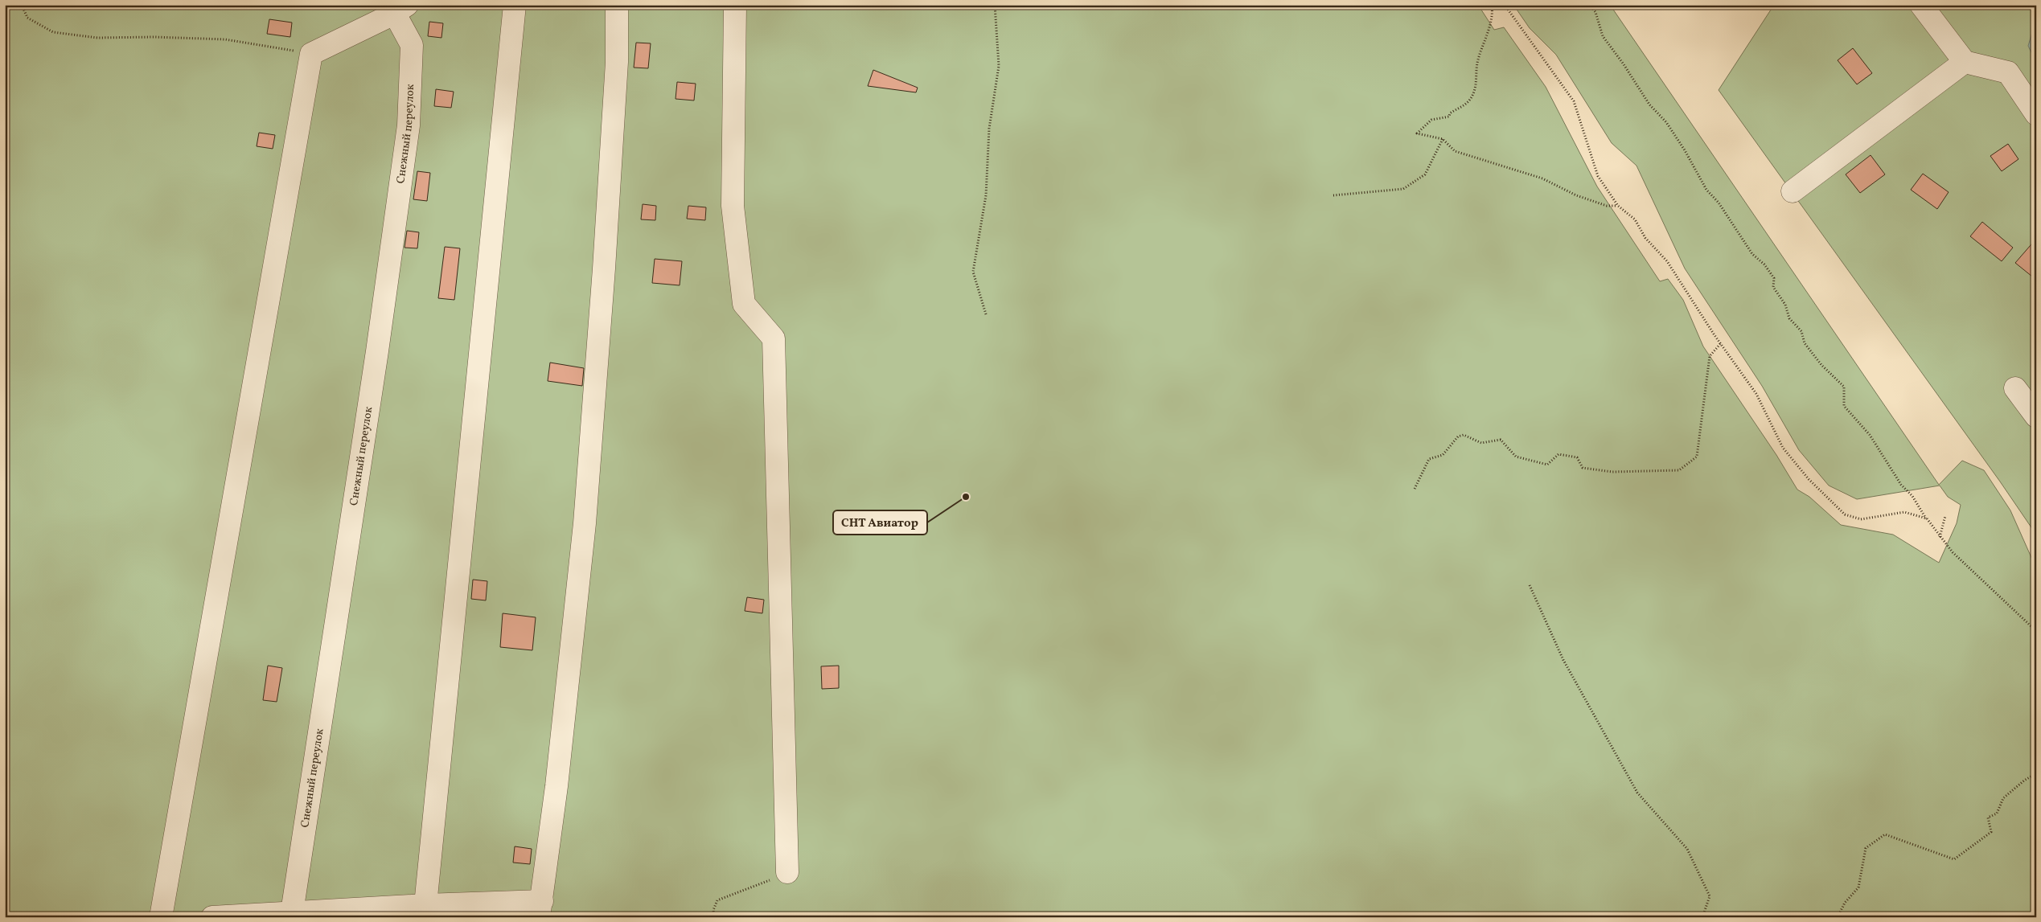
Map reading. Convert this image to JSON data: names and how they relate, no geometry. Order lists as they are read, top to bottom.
{
  "streets": {
    "street": ["Снежный переулок"]
  },
  "places": ["СНТ Авиатор"]
}
